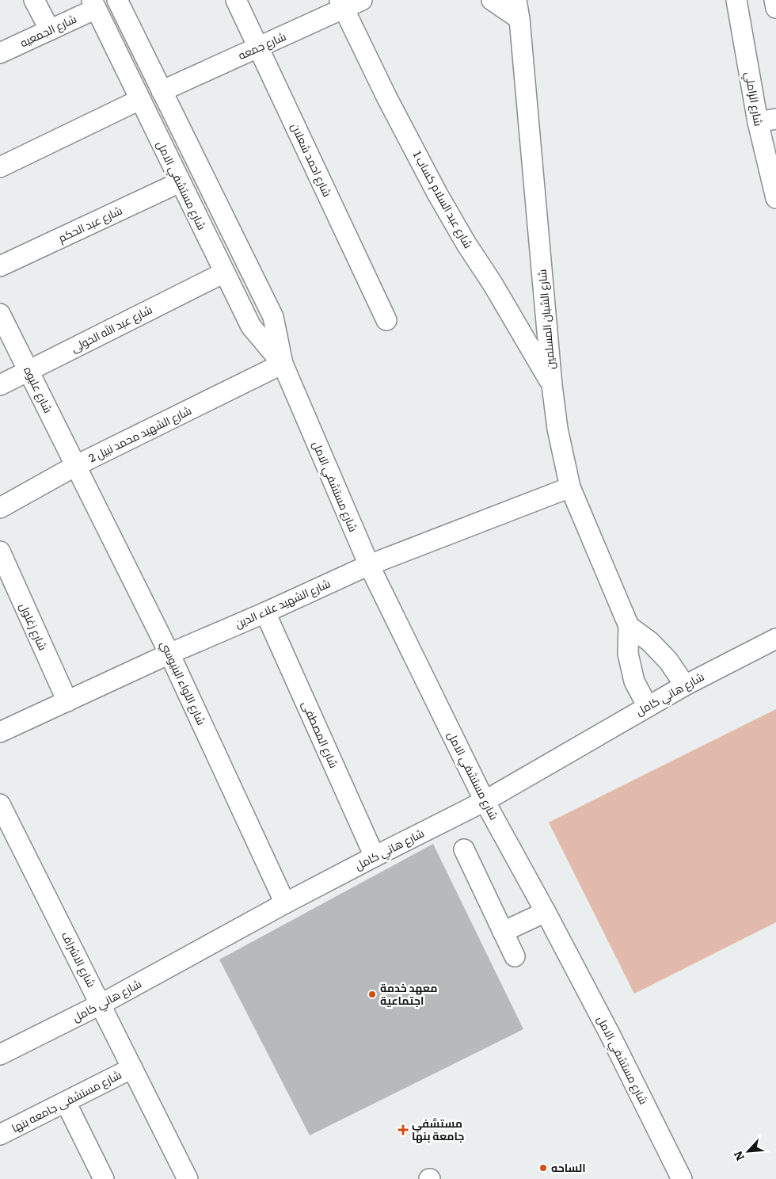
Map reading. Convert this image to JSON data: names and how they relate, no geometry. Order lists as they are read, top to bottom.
{
  "streets": {
    "street": [
      "شارع الجمعيه",
      "شارع جمعه",
      "شارع الزاملي",
      "شارع احمد شعلان",
      "شارع مستشفي الامل",
      "شارع عبد السلام كساب 1",
      "شارع عبد الحكم",
      "شارع الشبان المسلمين",
      "شارع عبد الله الخولى",
      "شارع عليوه",
      "شارع الشهيد محمد نبيل 2",
      "شارع الشهيد علاء الدين",
      "شارع زغلول",
      "شارع اللواء البنيوسي",
      "شارع هاني كامل",
      "شارع المصطفى",
      "شارع الاشراف",
      "شارع مستشفى جامعه بنها"
    ]
  },
  "crossings": [
    ["شارع الجمعيه", "شارع مستشفي الامل"],
    ["شارع جمعه", "شارع احمد شعلان"],
    ["شارع جمعه", "شارع مستشفي الامل"],
    ["شارع جمعه", "شارع عبد السلام كساب 1"],
    ["شارع مستشفي الامل", "شارع عبد الحكم"],
    ["شارع مستشفي الامل", "شارع عبد الله الخولى"],
    ["شارع مستشفي الامل", "شارع الشهيد محمد نبيل 2"],
    ["شارع مستشفي الامل", "شارع الشهيد علاء الدين"],
    ["شارع مستشفي الامل", "شارع هاني كامل"],
    ["شارع عبد السلام كساب 1", "شارع الشبان المسلمين"],
    ["شارع الشبان المسلمين", "شارع الشهيد علاء الدين"],
    ["شارع الشبان المسلمين", "شارع هاني كامل"],
    ["شارع عبد الله الخولى", "شارع عليوه"],
    ["شارع عليوه", "شارع الشهيد محمد نبيل 2"],
    ["شارع عليوه", "شارع اللواء البنيوسي"],
    ["شارع الشهيد محمد نبيل 2", "شارع اللواء البنيوسي"],
    ["شارع الشهيد علاء الدين", "شارع زغلول"],
    ["شارع الشهيد علاء الدين", "شارع اللواء البنيوسي"],
    ["شارع الشهيد علاء الدين", "شارع المصطفى"],
    ["شارع اللواء البنيوسي", "شارع هاني كامل"],
    ["شارع هاني كامل", "شارع المصطفى"],
    ["شارع هاني كامل", "شارع الاشراف"],
    ["شارع الاشراف", "شارع مستشفى جامعه بنها"]
  ],
  "places": {
    "other": ["معهد خدمة اجتماعية", "الساحه"],
    "health": ["مستشفي جامعة بنها"]
  },
  "north": "bottom left"
}
